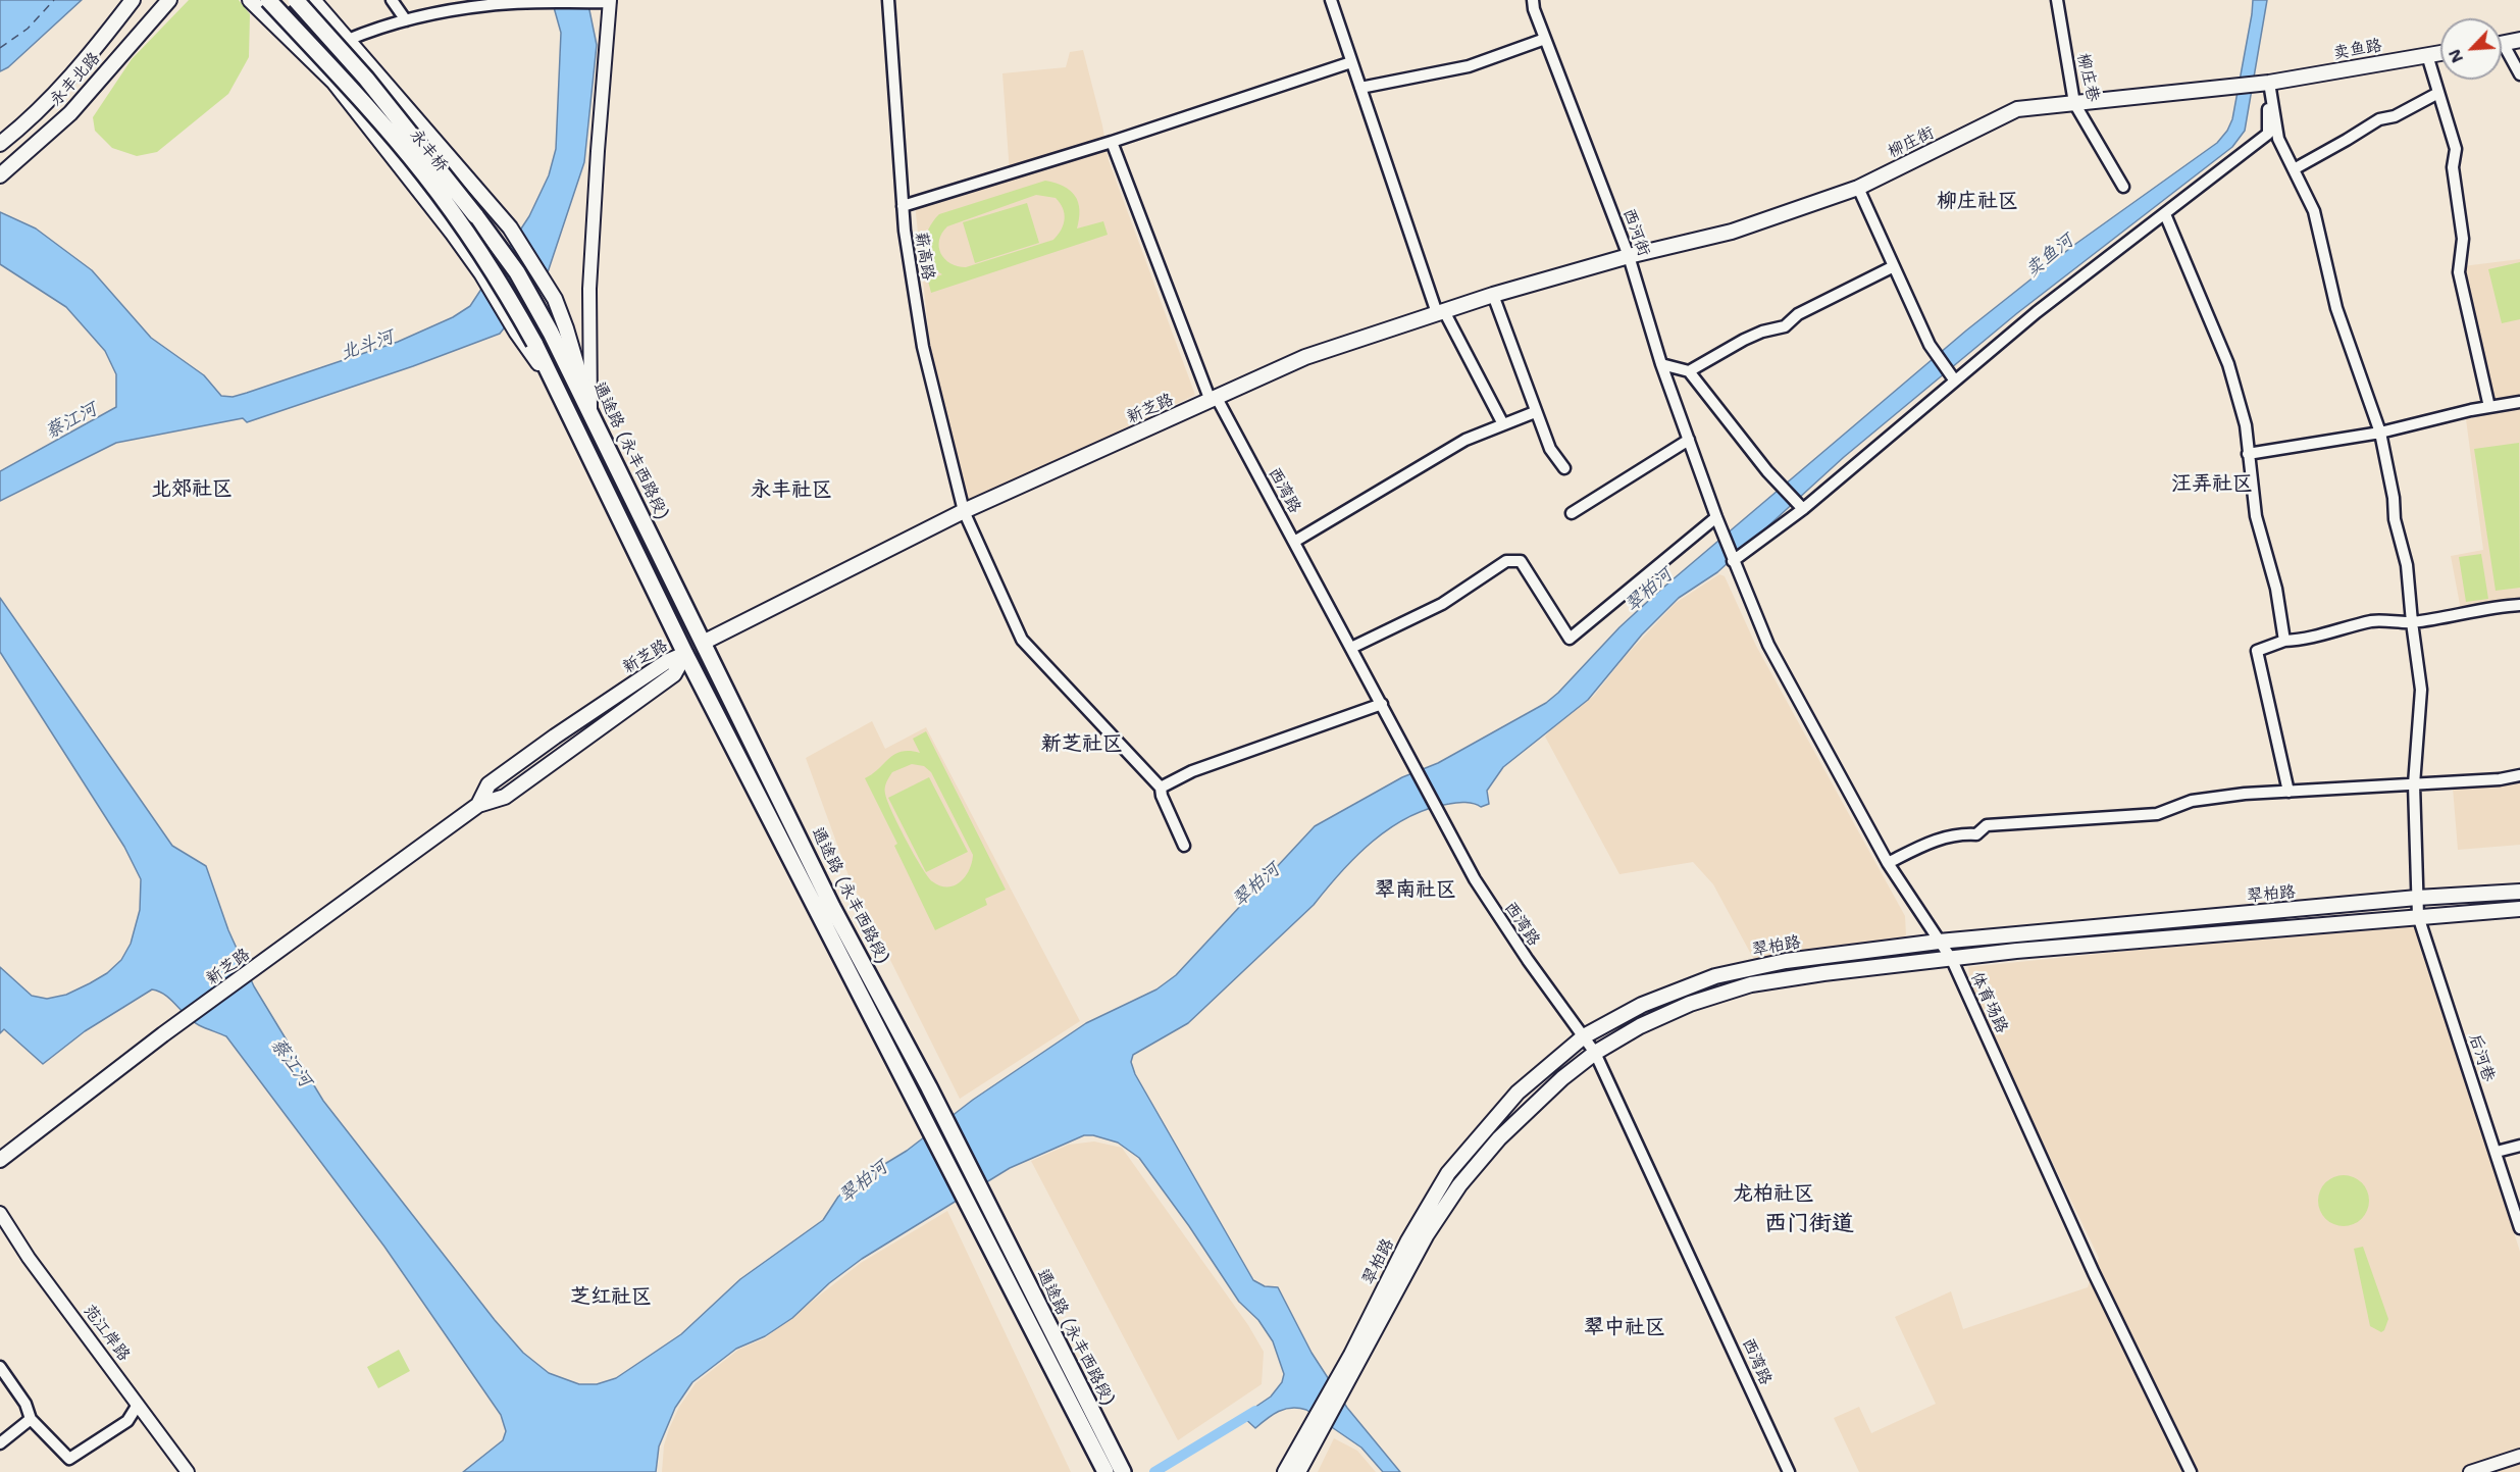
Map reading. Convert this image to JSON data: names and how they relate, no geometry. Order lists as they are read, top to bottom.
{
  "streets": {
    "main road": [
      "卖鱼路",
      "永丰北路",
      "柳庄街",
      "永丰桥",
      "新芝路",
      "通途路 (永丰西路段)",
      "翠柏路"
    ],
    "street": [
      "柳庄巷",
      "西河街",
      "薪高路",
      "西湾路",
      "体育场路",
      "后河巷",
      "范江岸路"
    ]
  },
  "crossings": [
    ["卖鱼路", "柳庄街"],
    ["卖鱼路", "后河巷"],
    ["柳庄巷", "柳庄街"],
    ["柳庄街", "西河街"],
    ["柳庄街", "新芝路"],
    ["永丰桥", "通途路 (永丰西路段)"],
    ["西河街", "新芝路"],
    ["西河街", "体育场路"],
    ["薪高路", "新芝路"],
    ["新芝路", "通途路 (永丰西路段)"],
    ["新芝路", "西湾路"],
    ["西湾路", "翠柏路"],
    ["翠柏路", "体育场路"],
    ["翠柏路", "后河巷"]
  ],
  "districts": [
    "柳庄社区",
    "汪弄社区",
    "北郊社区",
    "永丰社区",
    "新芝社区",
    "翠南社区",
    "龙柏社区",
    "西门街道",
    "芝红社区",
    "翠中社区"
  ],
  "water": [
    "卖鱼河",
    "北斗河",
    "蔡江河",
    "翠柏河"
  ],
  "north": "bottom left"
}
